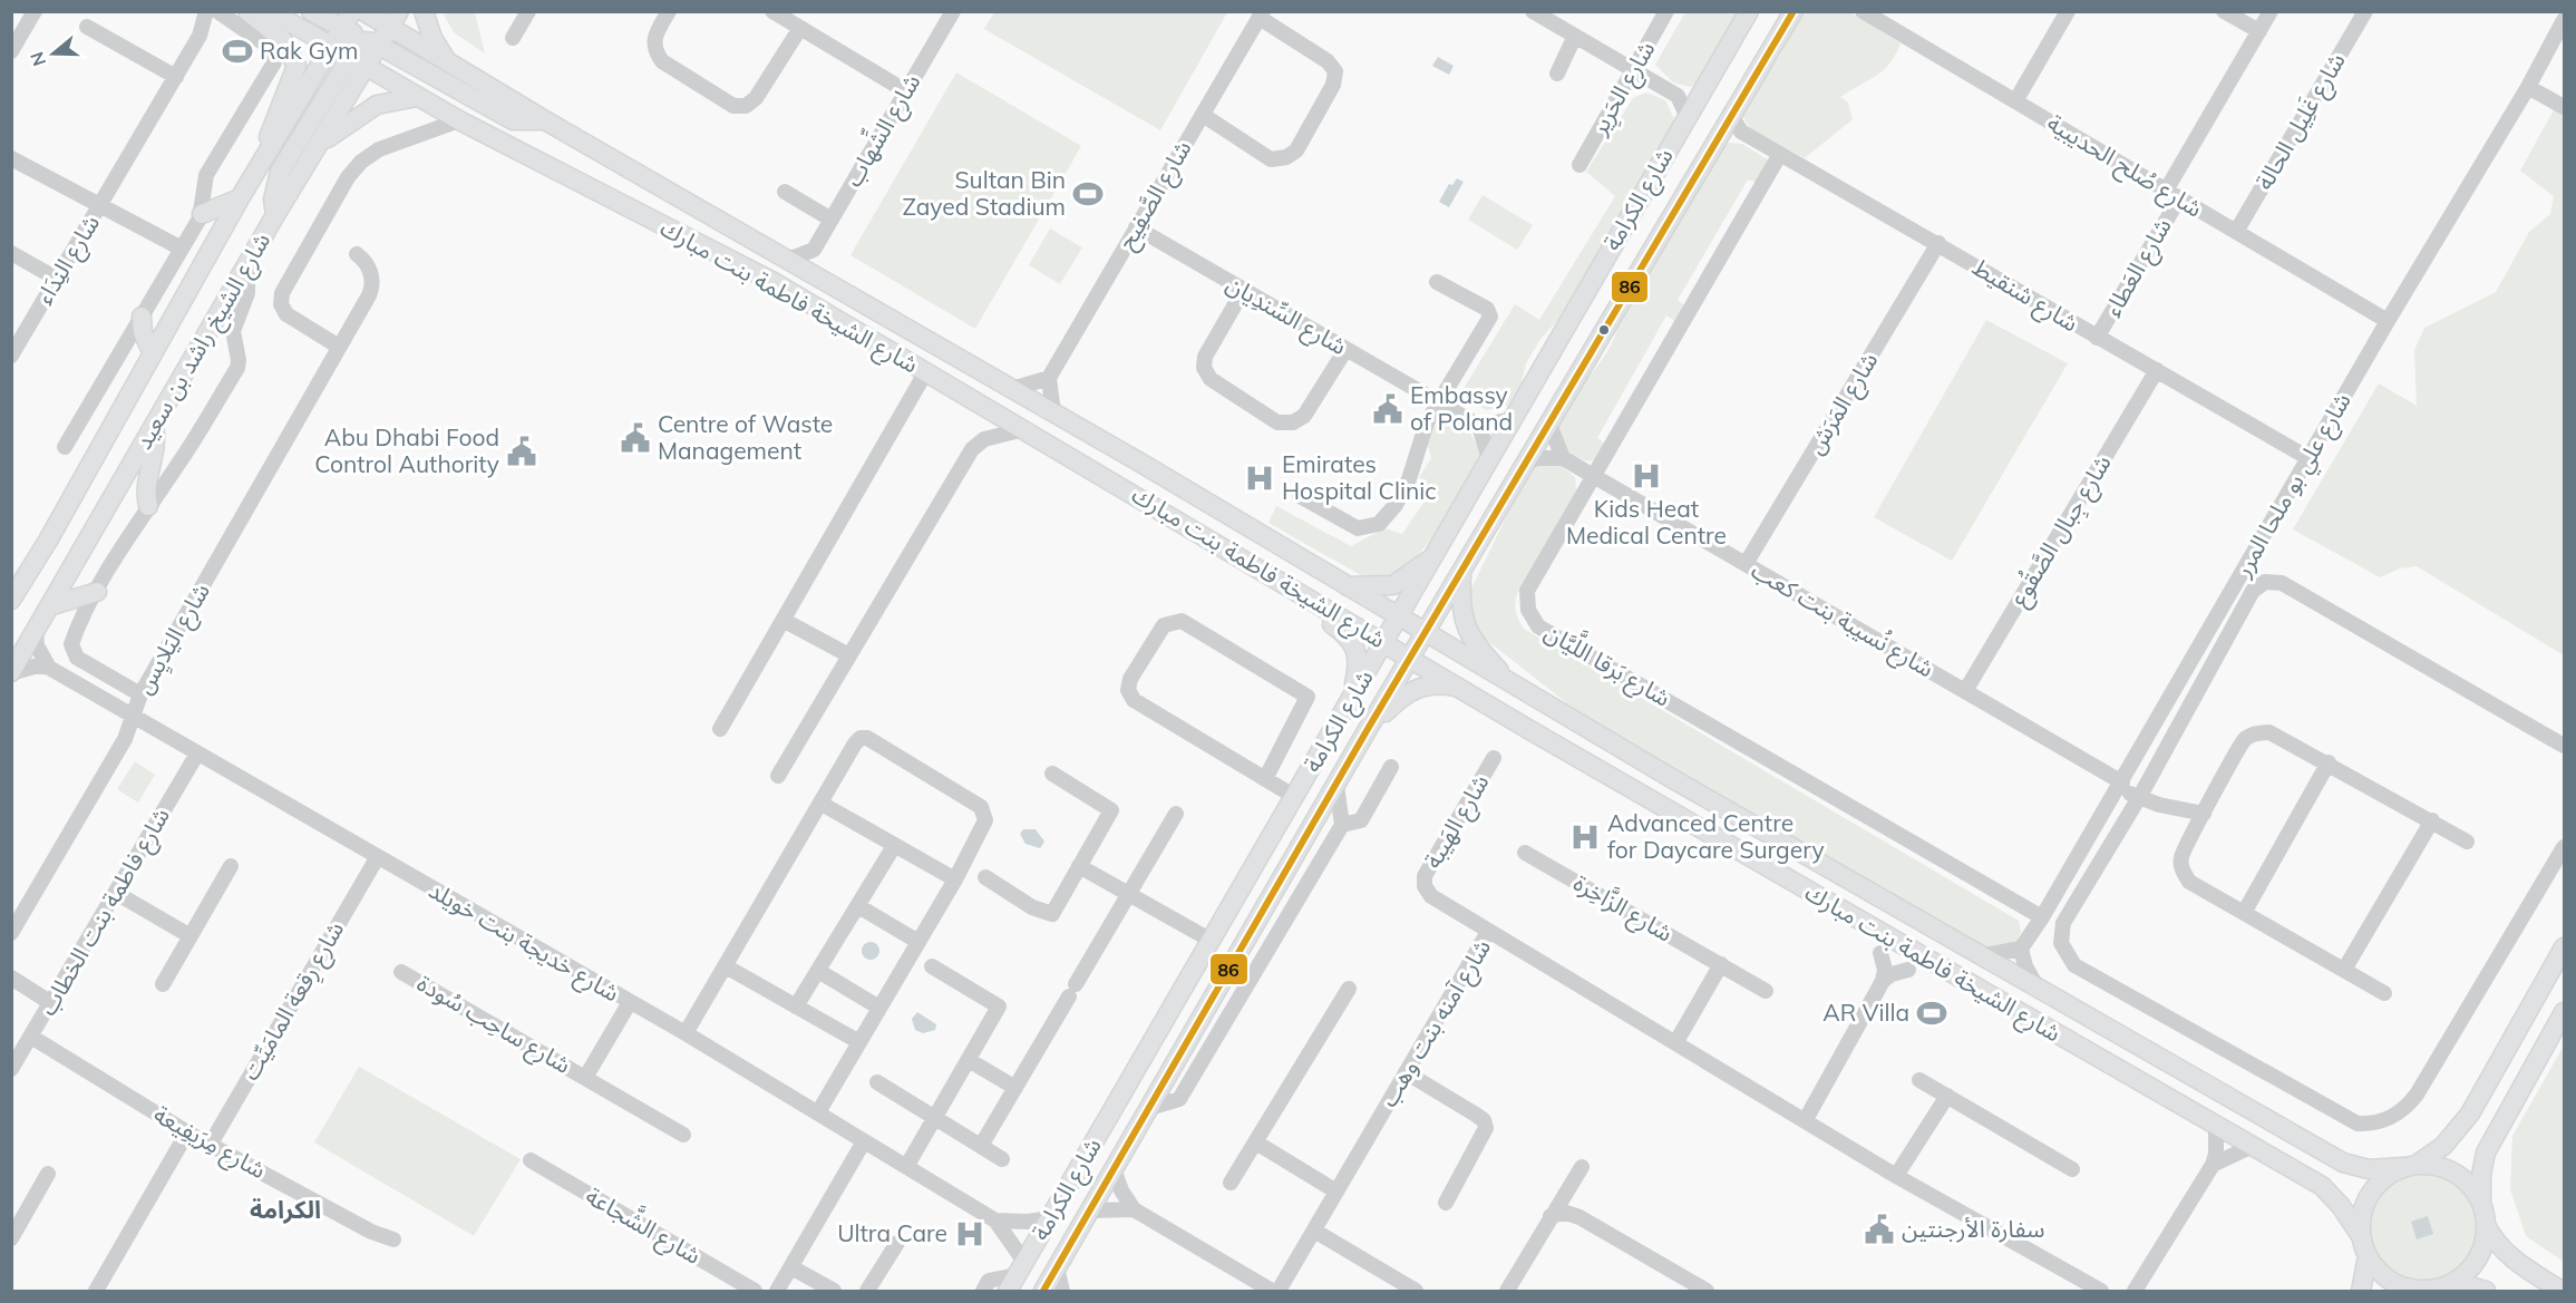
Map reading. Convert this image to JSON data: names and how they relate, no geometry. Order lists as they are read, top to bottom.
{
  "streets": {
    "main road": ["شارع الكرامة", "شارع الشيخة فاطمة بنت مبارك", "شارع الشيخ راشد بن سعيد"],
    "street": [
      "شارع الحَرِير",
      "شارع غَلِيل الحالة",
      "شارع الشِّهاب",
      "شارع صُلح الحديبية",
      "شارع الصَّفِيح",
      "شارع النِدَاء",
      "شارع العَطاء",
      "شارع شنقيط",
      "شارع السِّندِيان",
      "شارع المَرَش",
      "شارع علي بو ملحا المرر",
      "شارع جِبال الصَّقُوع",
      "شارع نُسيبة بنت كعب",
      "شارع اليَلايِس",
      "شارع بَرقا اللَّيَّان",
      "شارع الهَيبة",
      "شارع الزَّاخِرة",
      "شارع فاطمة بنت الخطاب",
      "شارع خديجة بنت خويلد",
      "شارع رِقعة المامَيِّت",
      "شارع آمنه بنت وهب",
      "شارع ساحِب سُودة",
      "شارع مِرَيفِيعة",
      "شارع الشَّجاعة"
    ]
  },
  "crossings": [
    ["شارع غَلِيل الحالة", "شارع صُلح الحديبية"],
    ["شارع صُلح الحديبية", "شارع العَطاء"],
    ["شارع صُلح الحديبية", "شارع علي بو ملحا المرر"],
    ["شارع الصَّفِيح", "شارع السِّندِيان"],
    ["شارع الكرامة", "شارع شنقيط"],
    ["شارع الكرامة", "شارع الشيخة فاطمة بنت مبارك"],
    ["شارع الكرامة", "شارع خديجة بنت خويلد"],
    ["شارع العَطاء", "شارع شنقيط"],
    ["شارع شنقيط", "شارع المَرَش"],
    ["شارع شنقيط", "شارع علي بو ملحا المرر"],
    ["شارع شنقيط", "شارع جِبال الصَّقُوع"],
    ["شارع شنقيط", "شارع بَرقا اللَّيَّان"],
    ["شارع الشيخة فاطمة بنت مبارك", "شارع الشيخ راشد بن سعيد"],
    ["شارع المَرَش", "شارع نُسيبة بنت كعب"],
    ["شارع علي بو ملحا المرر", "شارع نُسيبة بنت كعب"],
    ["شارع علي بو ملحا المرر", "شارع بَرقا اللَّيَّان"],
    ["شارع جِبال الصَّقُوع", "شارع نُسيبة بنت كعب"],
    ["شارع نُسيبة بنت كعب", "شارع بَرقا اللَّيَّان"],
    ["شارع اليَلايِس", "شارع خديجة بنت خويلد"],
    ["شارع الهَيبة", "شارع آمنه بنت وهب"],
    ["شارع فاطمة بنت الخطاب", "شارع خديجة بنت خويلد"],
    ["شارع فاطمة بنت الخطاب", "شارع مِرَيفِيعة"],
    ["شارع خديجة بنت خويلد", "شارع رِقعة المامَيِّت"],
    ["شارع خديجة بنت خويلد", "شارع ساحِب سُودة"],
    ["شارع رِقعة المامَيِّت", "شارع مِرَيفِيعة"]
  ],
  "districts": ["الكرامة"],
  "places": {
    "sports": ["Rak Gym", "Sultan Bin Zayed Stadium", "AR Villa"],
    "public building": [
      "Embassy of Poland",
      "Centre of Waste Management",
      "Abu Dhabi Food Control Authority",
      "سفارة الأرجنتين"
    ],
    "hospital": [
      "Kids Heat Medical Centre",
      "Emirates Hospital Clinic",
      "Advanced Centre for Daycare Surgery",
      "Ultra Care"
    ]
  },
  "lines": ["transit line 86"],
  "north": "left"
}
